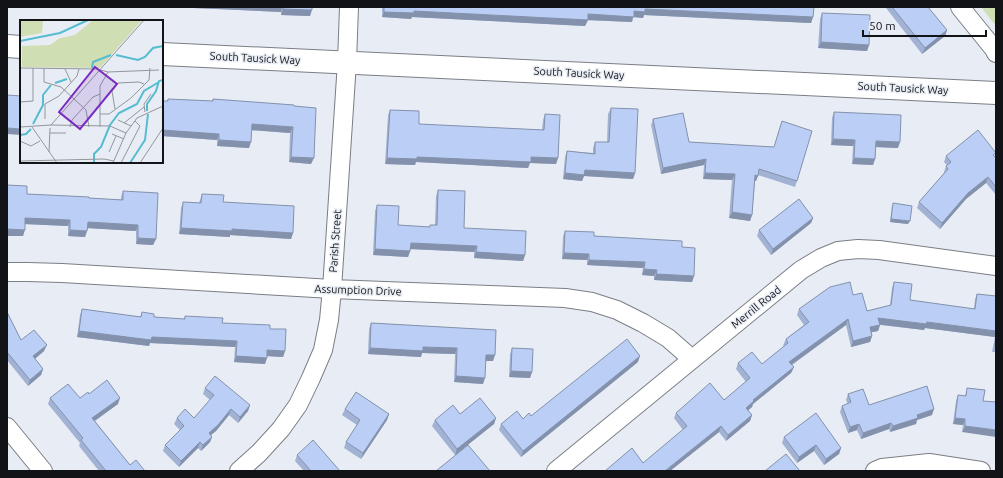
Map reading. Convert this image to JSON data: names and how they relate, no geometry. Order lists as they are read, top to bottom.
{
  "streets": {
    "main road": ["South Tausick Way"],
    "street": ["Parish Street", "Assumption Drive", "Merrill Road"]
  },
  "crossings": [
    ["South Tausick Way", "Parish Street"],
    ["Parish Street", "Assumption Drive"],
    ["Assumption Drive", "Merrill Road"]
  ],
  "scale_bar": "50 m"
}
